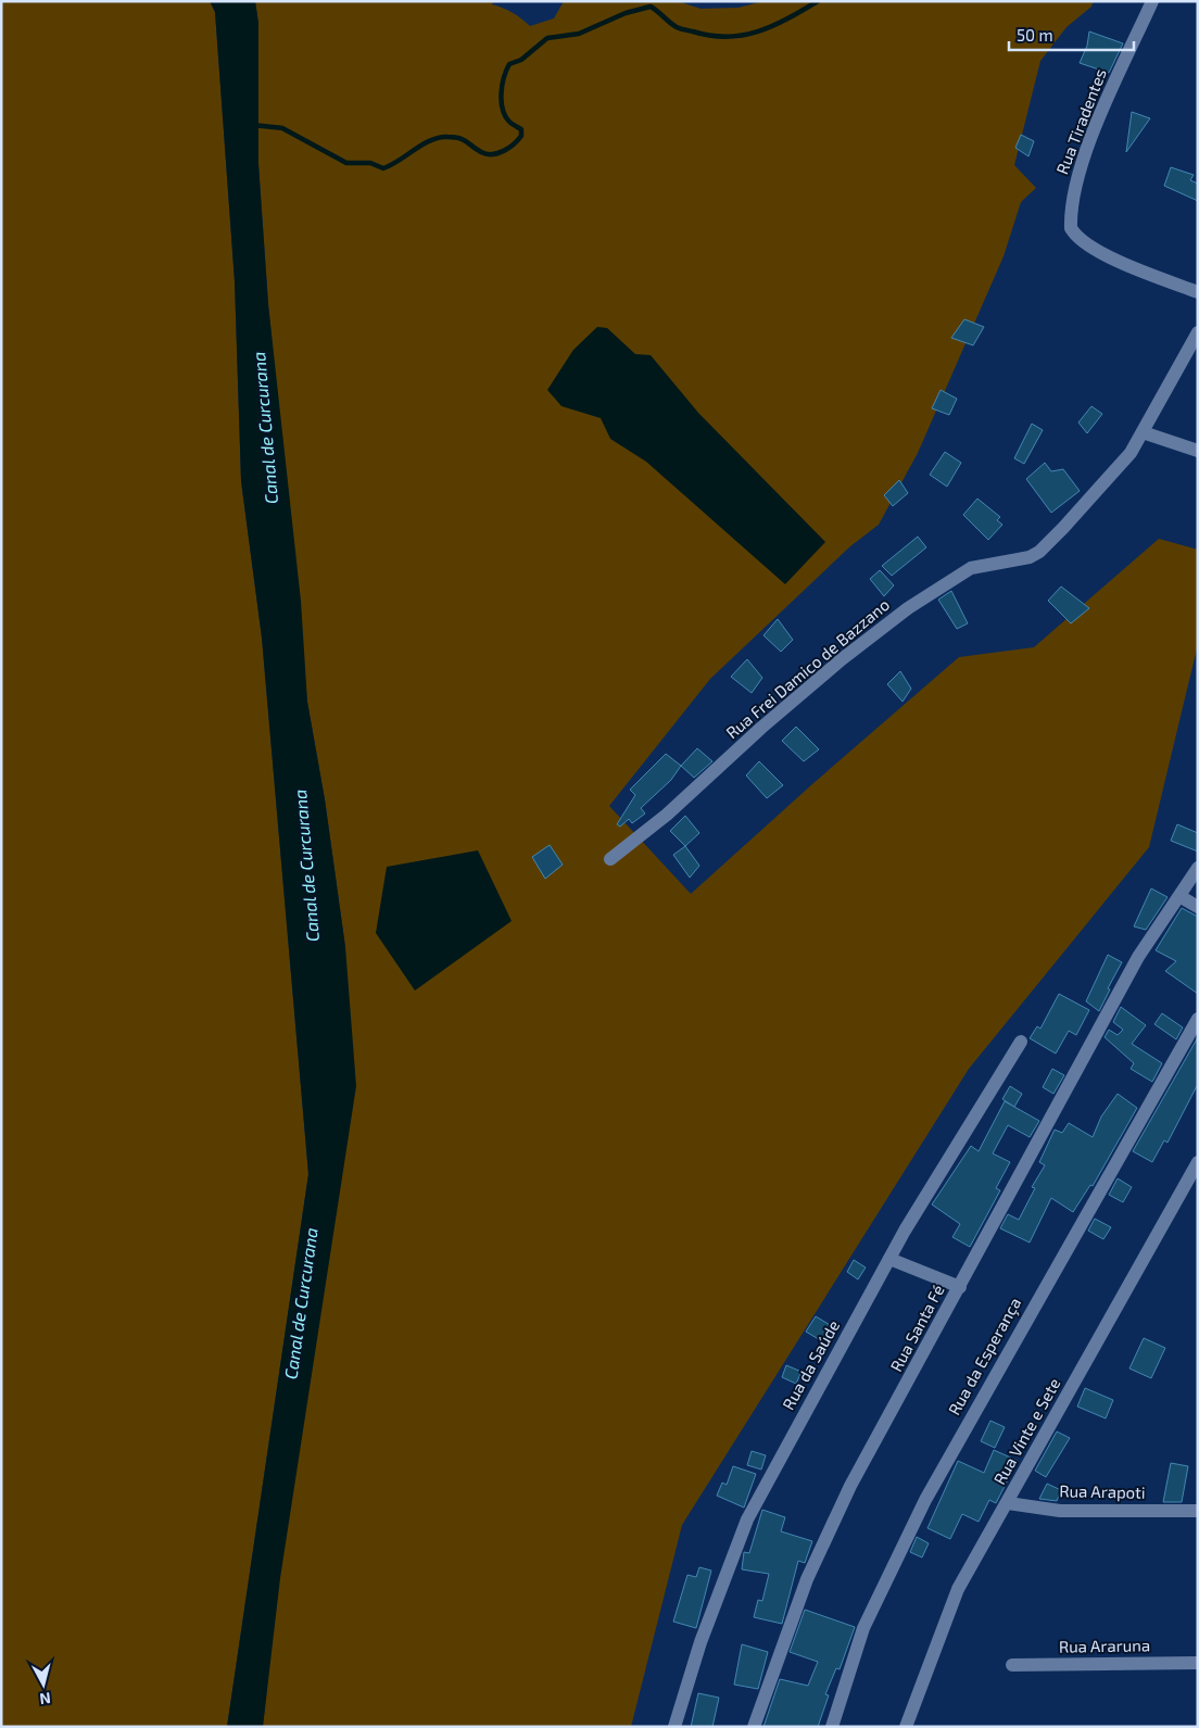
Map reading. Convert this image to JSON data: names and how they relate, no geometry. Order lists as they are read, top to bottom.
{
  "streets": {
    "street": [
      "Rua Tiradentes",
      "Rua Frei Damico de Bazzano",
      "Rua Santa Fé",
      "Rua da Esperança",
      "Rua da Saúde",
      "Rua Vinte e Sete",
      "Rua Arapoti",
      "Rua Araruna"
    ]
  },
  "crossings": [
    ["Rua Vinte e Sete", "Rua Arapoti"]
  ],
  "water": ["Canal de Curcurana"],
  "scale_bar": "50 m",
  "north": "bottom"
}
